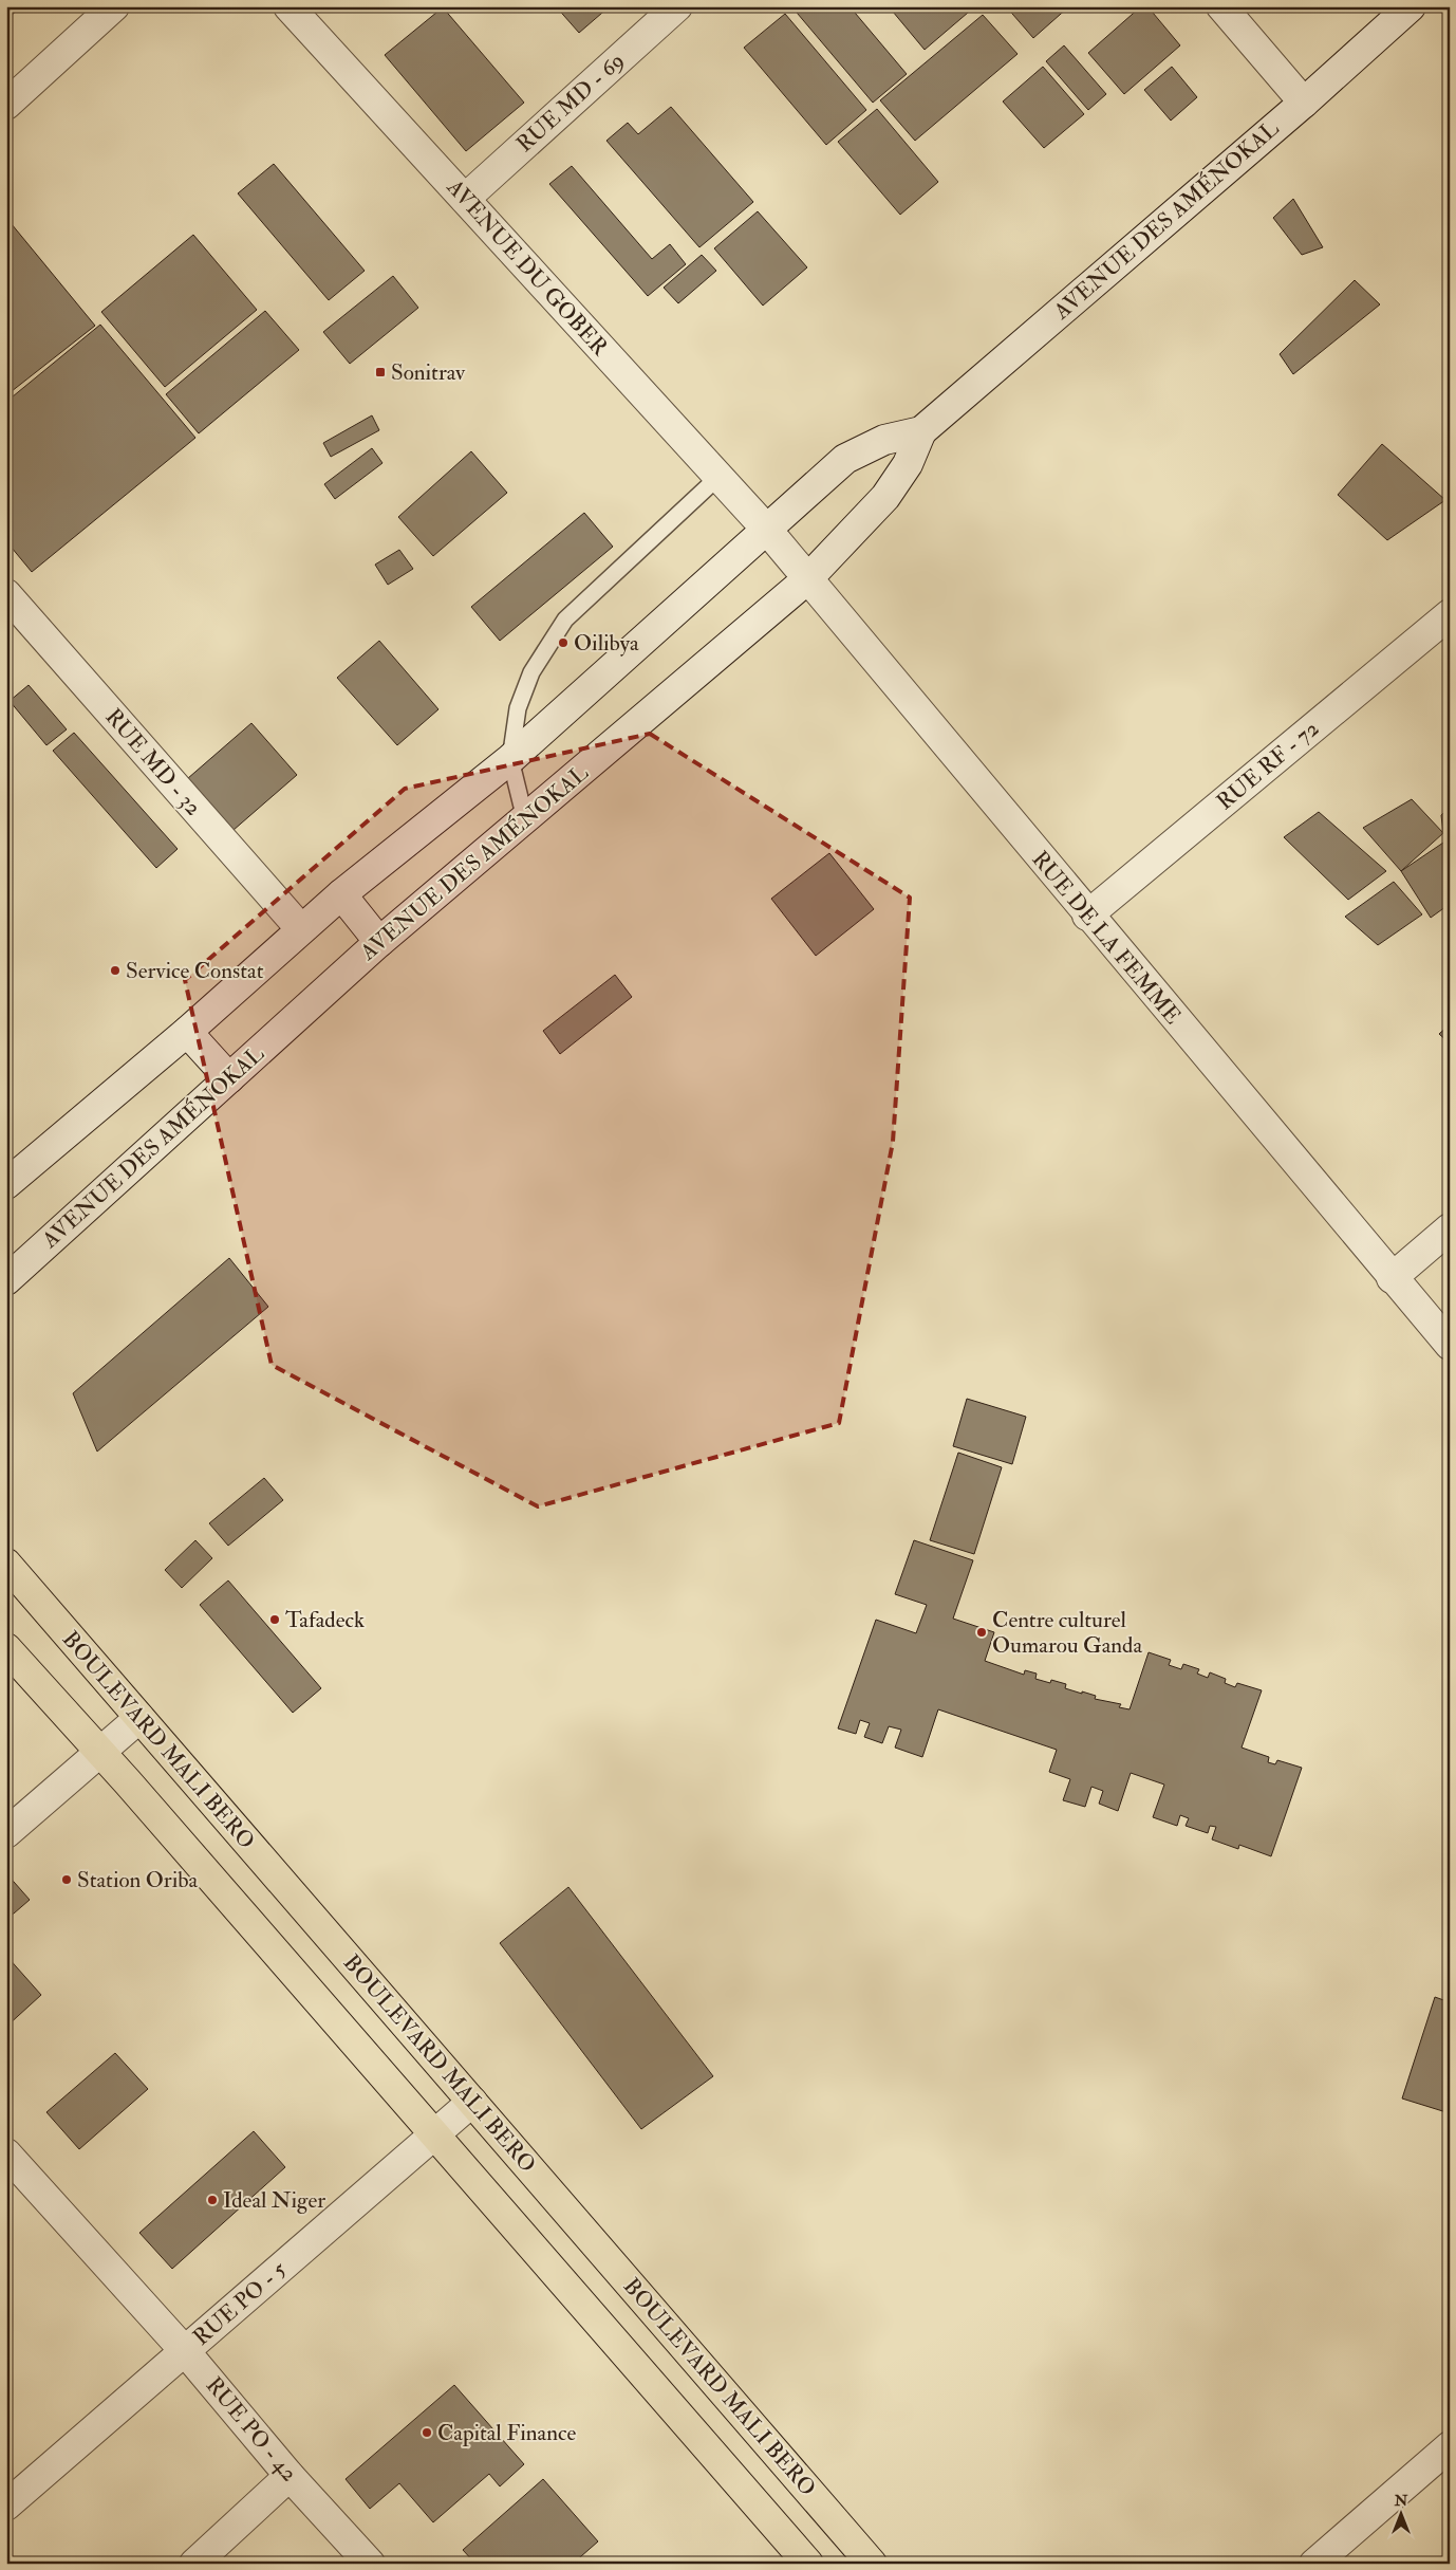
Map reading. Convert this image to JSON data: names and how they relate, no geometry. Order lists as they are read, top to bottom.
{
  "streets": {
    "main road": ["BOULEVARD MALI BERO"],
    "street": [
      "RUE MD - 69",
      "AVENUE DES AMÉNOKAL",
      "AVENUE DU GOBER",
      "RUE MD - 32",
      "RUE RF - 72",
      "RUE DE LA FEMME",
      "RUE PO - 5",
      "RUE PO - 42"
    ]
  },
  "crossings": [
    ["RUE MD - 69", "AVENUE DU GOBER"],
    ["AVENUE DES AMÉNOKAL", "AVENUE DU GOBER"],
    ["AVENUE DES AMÉNOKAL", "RUE MD - 32"],
    ["AVENUE DES AMÉNOKAL", "RUE DE LA FEMME"],
    ["AVENUE DU GOBER", "RUE DE LA FEMME"],
    ["RUE RF - 72", "RUE DE LA FEMME"],
    ["BOULEVARD MALI BERO", "RUE PO - 5"],
    ["RUE PO - 5", "RUE PO - 42"]
  ],
  "places": {
    "transit": ["Sonitrav"],
    "other": [
      "Oilibya",
      "Service Constat",
      "Tafadeck",
      "Centre culturel Oumarou Ganda",
      "Station Oriba",
      "Ideal Niger",
      "Capital Finance"
    ]
  },
  "north": "top"
}
